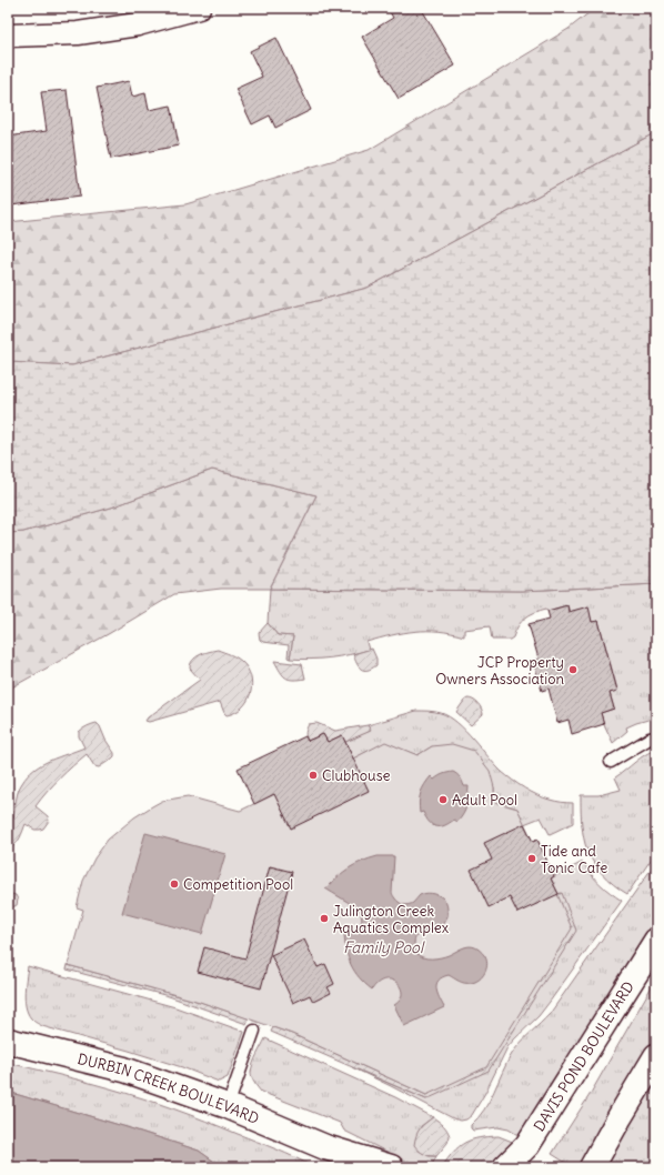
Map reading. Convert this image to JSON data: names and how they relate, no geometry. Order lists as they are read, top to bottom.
{
  "streets": {
    "street": ["DAVIS POND BOULEVARD", "DURBIN CREEK BOULEVARD"]
  },
  "water": ["Family Pool"],
  "places": [
    "JCP Property Owners Association",
    "Clubhouse",
    "Adult Pool",
    "Tide and Tonic Cafe",
    "Competition Pool",
    "Julington Creek Aquatics Complex"
  ]
}
